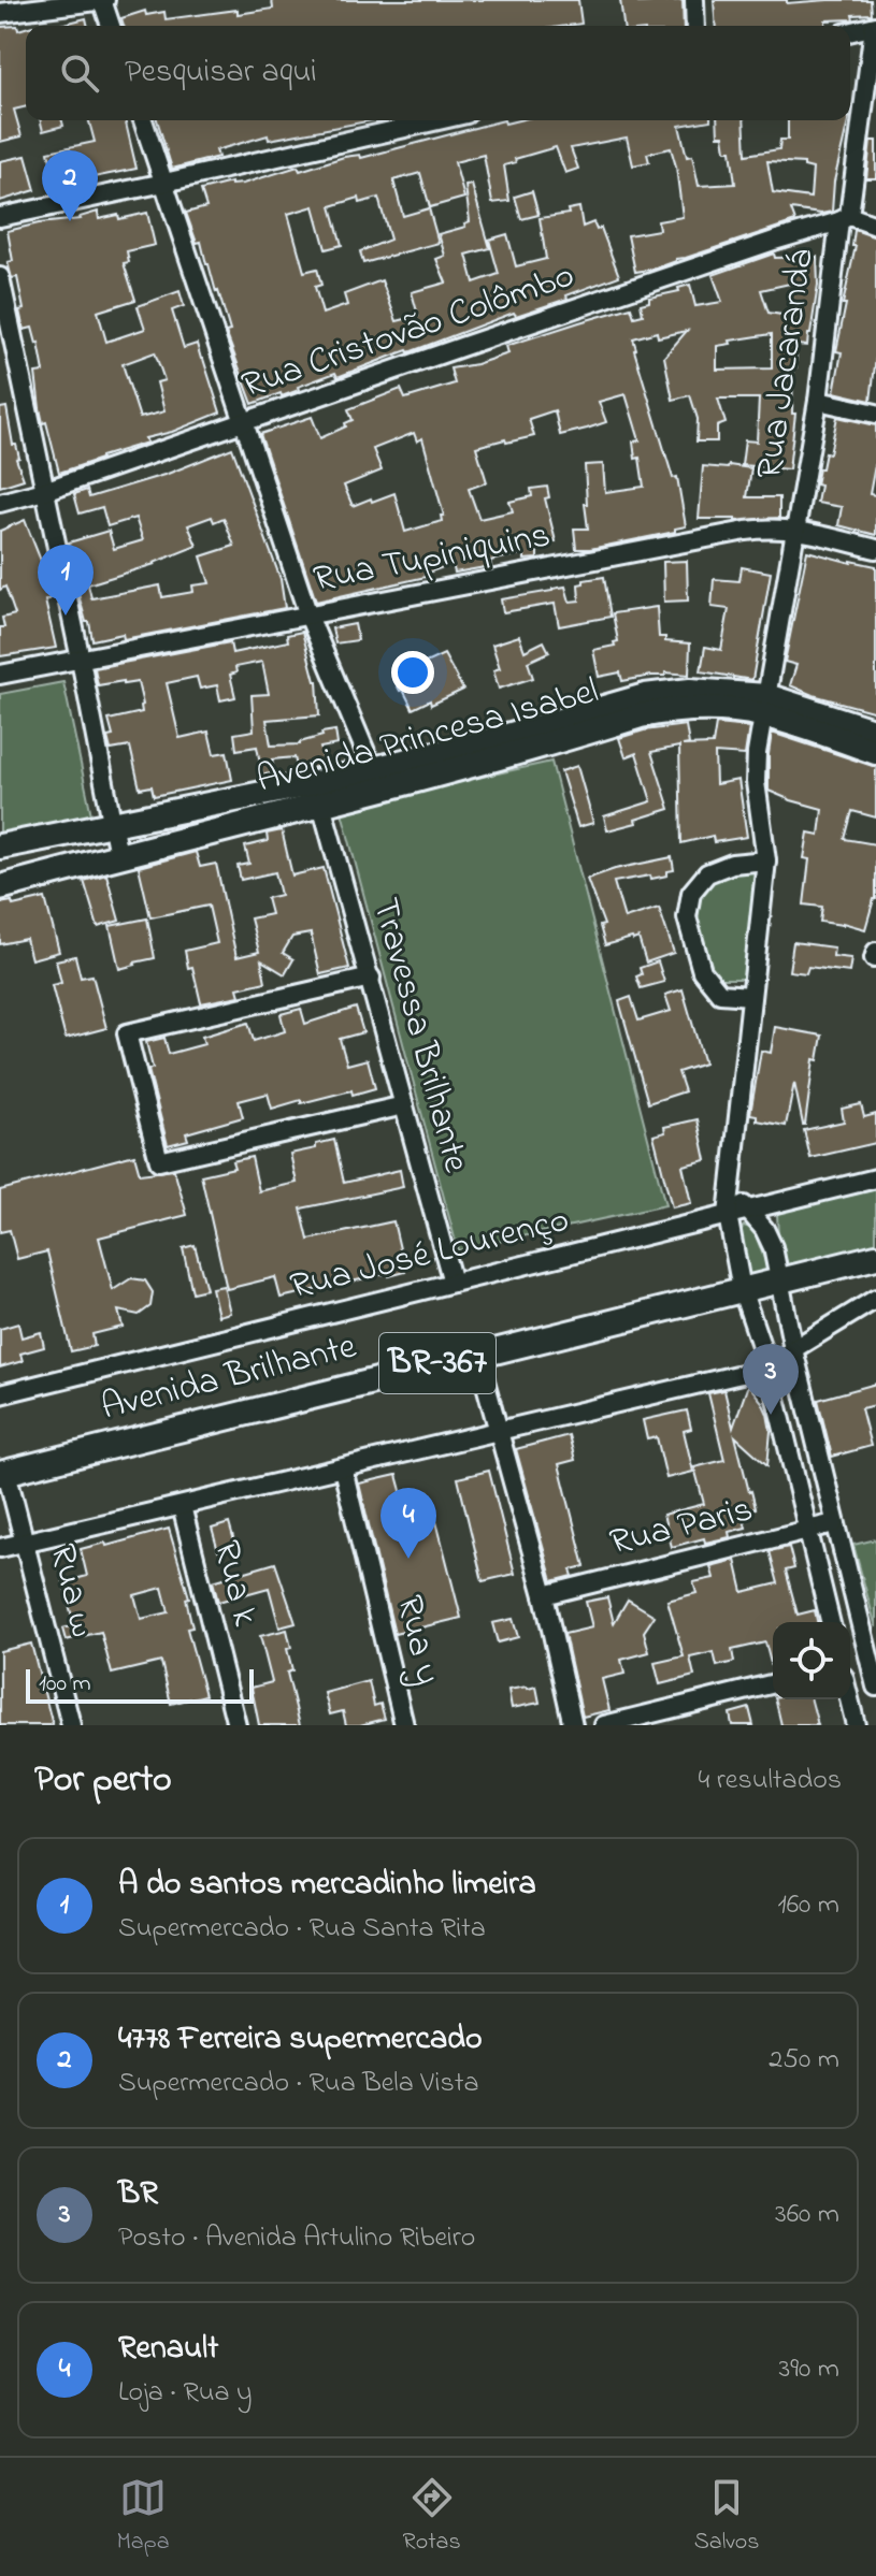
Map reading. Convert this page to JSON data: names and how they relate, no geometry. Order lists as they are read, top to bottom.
{
  "streets": {
    "main road": ["Avenida Princesa Isabel", "BR-367", "Avenida Brilhante"],
    "street": [
      "Rua Cristovão Colômbo",
      "Rua Jacarandá",
      "Rua Tupiniquins",
      "Travessa Brilhante",
      "Rua José Lourenço",
      "Rua Paris",
      "Rua k",
      "Rua w",
      "Rua y"
    ]
  },
  "crossings": [
    ["Rua Cristovão Colômbo", "Rua Jacarandá"],
    ["Rua Jacarandá", "Rua Tupiniquins"],
    ["Rua Jacarandá", "Avenida Princesa Isabel"],
    ["Rua Jacarandá", "Rua José Lourenço"],
    ["Rua Jacarandá", "Avenida Brilhante"],
    ["Rua Jacarandá", "Rua Paris"],
    ["Avenida Princesa Isabel", "Travessa Brilhante"],
    ["Travessa Brilhante", "Rua José Lourenço"],
    ["Avenida Brilhante", "Rua w"]
  ],
  "scale_bar": "100 m",
  "page": {
    "search": "Pesquisar aqui",
    "pins": [
      "2",
      "1",
      "3",
      "4"
    ],
    "scale": "100 m",
    "heading": ["Por perto", "4 resultados"],
    "list": [
      {
        "mark": "1",
        "name": "A do santos mercadinho limeira",
        "note": "Supermercado · Rua Santa Rita",
        "value": "160 m"
      },
      {
        "mark": "2",
        "name": "4778 Ferreira supermercado",
        "note": "Supermercado · Rua Bela Vista",
        "value": "250 m"
      },
      {
        "mark": "3",
        "name": "BR",
        "note": "Posto · Avenida Artulino Ribeiro",
        "value": "360 m"
      },
      {
        "mark": "4",
        "name": "Renault",
        "note": "Loja · Rua y",
        "value": "390 m"
      }
    ],
    "nav": ["Mapa", "Rotas", "Salvos"]
  }
}
